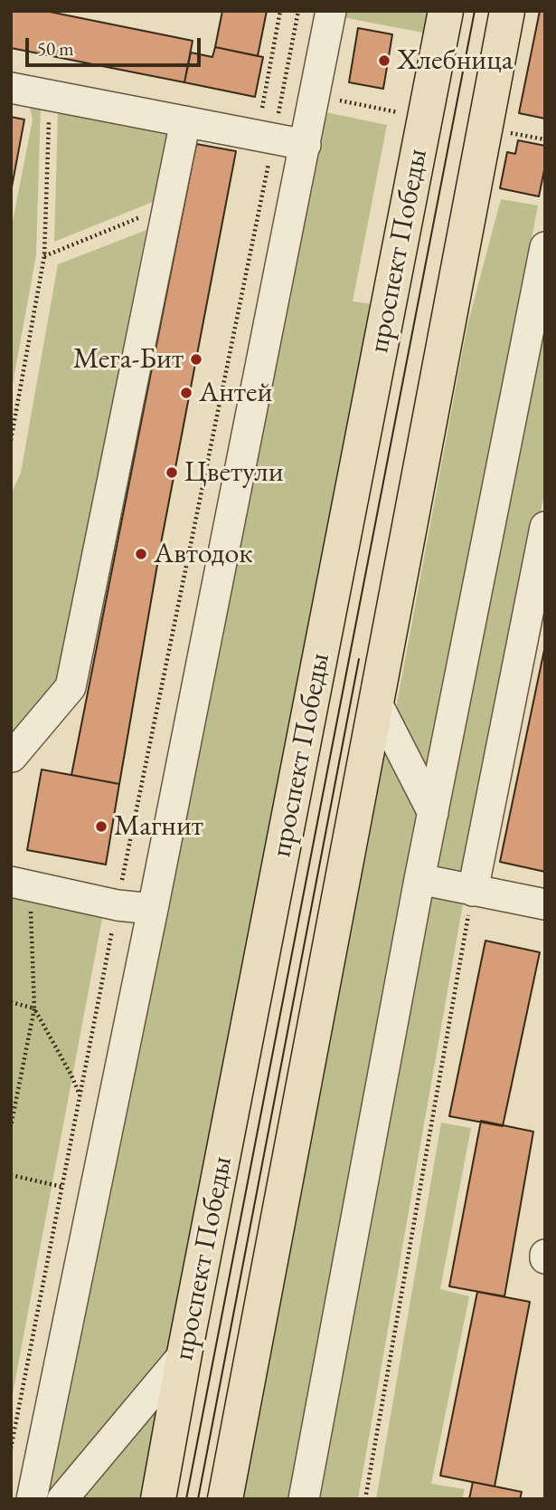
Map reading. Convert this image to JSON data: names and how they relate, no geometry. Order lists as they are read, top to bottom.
{
  "streets": {
    "main road": ["проспект Победы"]
  },
  "places": [
    "Хлебница",
    "Мега-Бит",
    "Антей",
    "Цветули",
    "Автодок",
    "Магнит"
  ],
  "scale_bar": "50 m"
}
